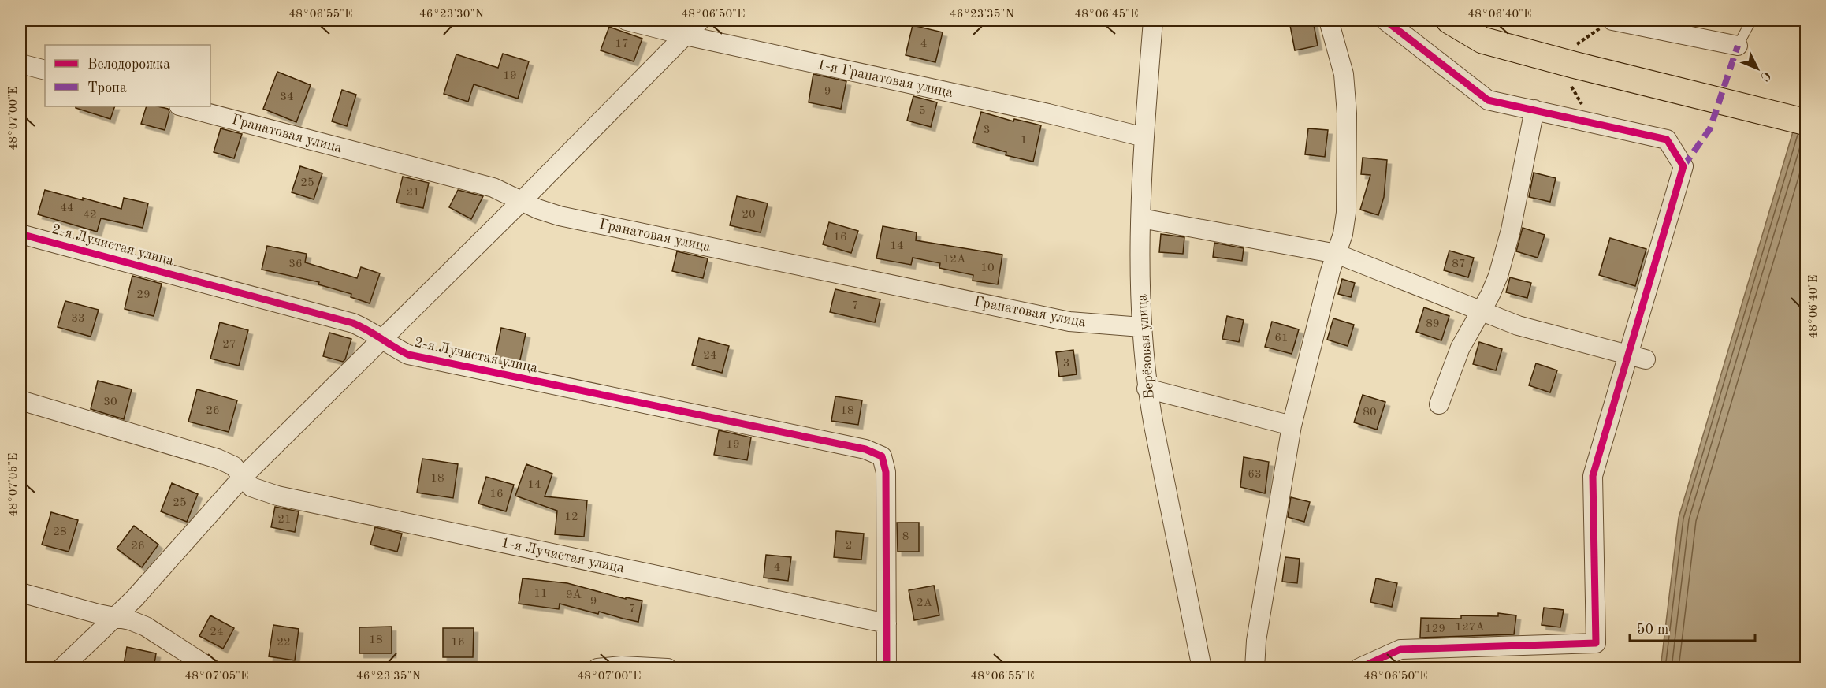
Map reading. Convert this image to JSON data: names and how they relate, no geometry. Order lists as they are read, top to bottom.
{
  "streets": {
    "street": [
      "1-я Гранатовая улица",
      "Гранатовая улица",
      "2-я Лучистая улица",
      "Берёзовая улица",
      "1-я Лучистая улица"
    ]
  },
  "crossings": [
    ["1-я Гранатовая улица", "Берёзовая улица"],
    ["Гранатовая улица", "Берёзовая улица"],
    ["2-я Лучистая улица", "1-я Лучистая улица"]
  ],
  "house_numbers": [
    "17",
    "4",
    "19",
    "9",
    "34",
    "5",
    "3",
    "1",
    "25",
    "21",
    "44",
    "20",
    "42",
    "16",
    "14",
    "12А",
    "36",
    "87",
    "10",
    "29",
    "7",
    "33",
    "89",
    "61",
    "27",
    "24",
    "3",
    "30",
    "26",
    "18",
    "80",
    "19",
    "63",
    "18",
    "14",
    "16",
    "25",
    "12",
    "21",
    "28",
    "8",
    "2",
    "26",
    "4",
    "11",
    "9А",
    "9",
    "2А",
    "7",
    "127А",
    "129",
    "24",
    "18",
    "22",
    "16"
  ],
  "legend": ["Велодорожка", "Тропа"],
  "scale_bar": "50 m",
  "north": "bottom right",
  "coordinates": [
    "48°06'55\"E",
    "46°23'30\"N",
    "48°06'50\"E",
    "46°23'35\"N",
    "48°06'45\"E",
    "48°06'40\"E",
    "48°07'00\"E",
    "48°07'05\"E"
  ]
}
